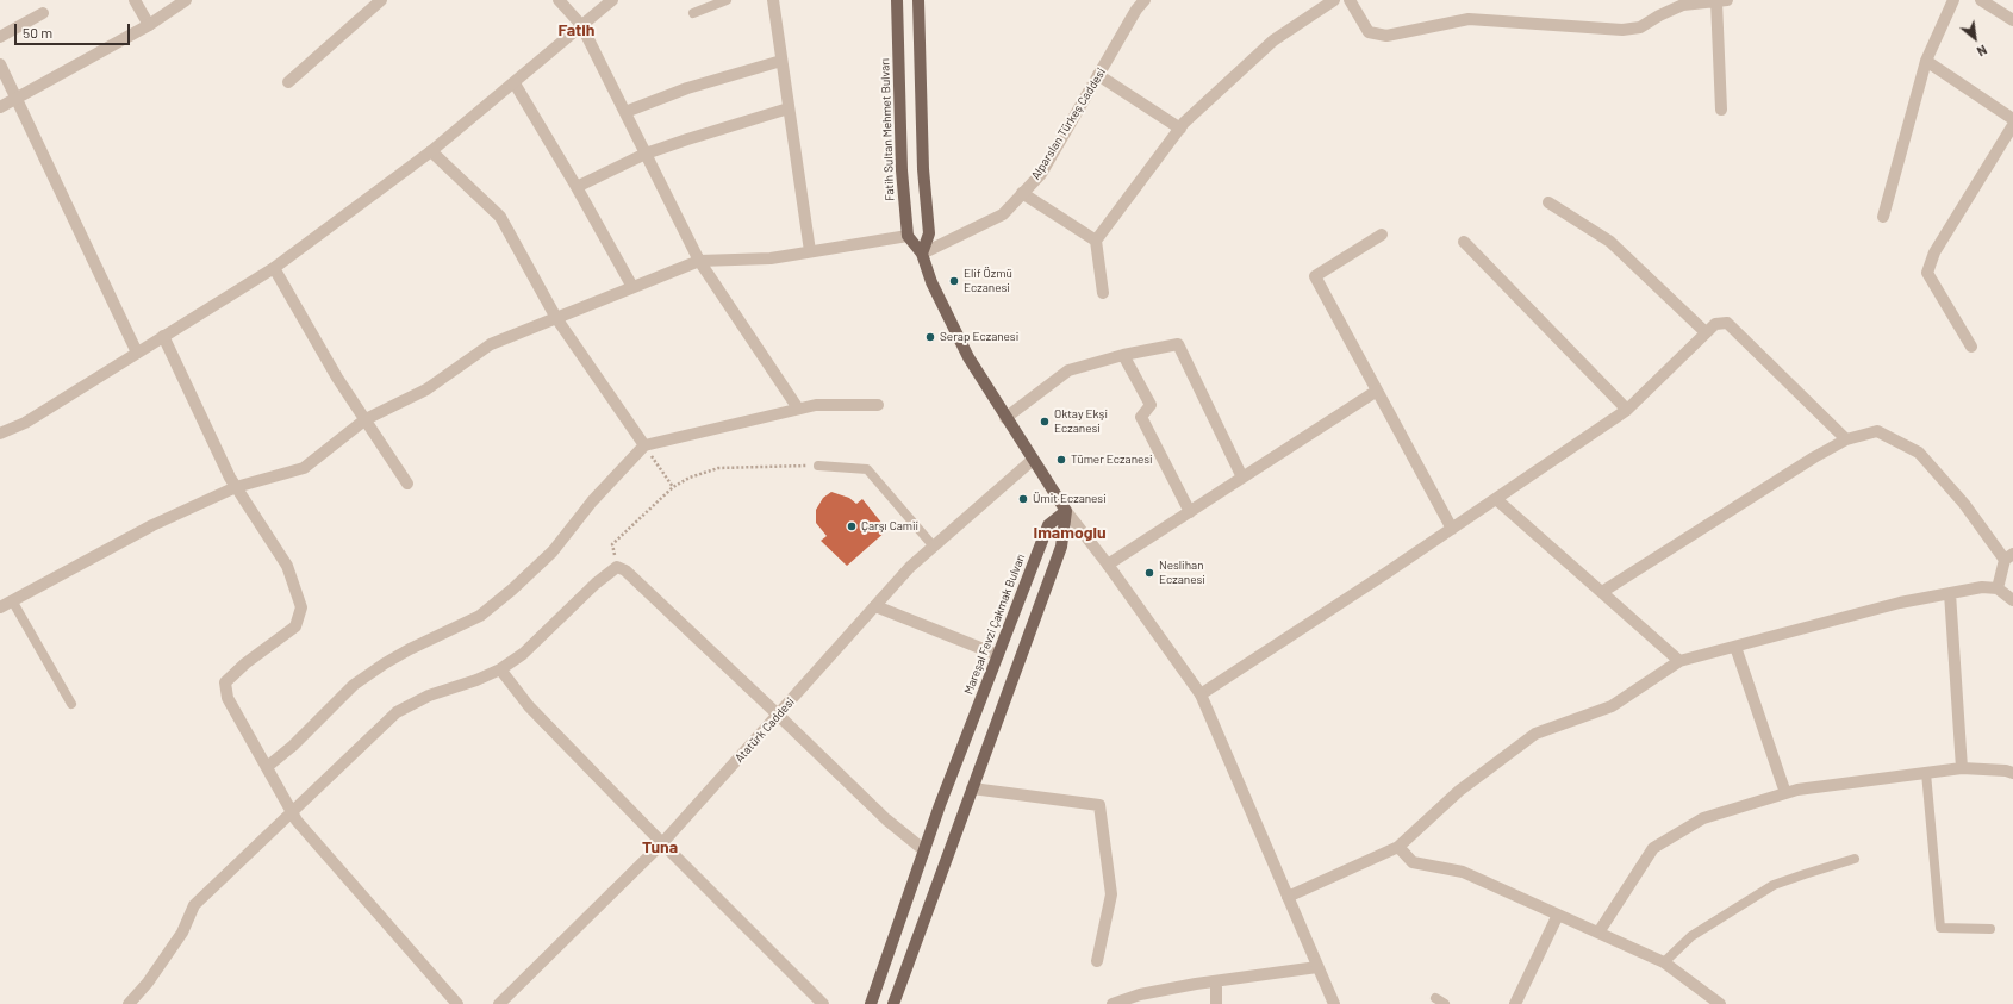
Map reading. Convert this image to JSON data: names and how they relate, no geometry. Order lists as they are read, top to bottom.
{
  "streets": {
    "main road": ["Fatih Sultan Mehmet Bulvarı", "Mareşal Fevzi Çakmak Bulvarı"],
    "street": ["Alparslan Türkeş Caddesi", "Atatürk Caddesi"]
  },
  "districts": ["Fatih", "Imamoglu", "Tuna"],
  "places": [
    "Elif Özmü Eczanesi",
    "Serap Eczanesi",
    "Oktay Ekşi Eczanesi",
    "Tümer Eczanesi",
    "Ümit Eczanesi",
    "Çarşı Camii",
    "Neslihan Eczanesi"
  ],
  "scale_bar": "50 m",
  "north": "bottom right"
}
